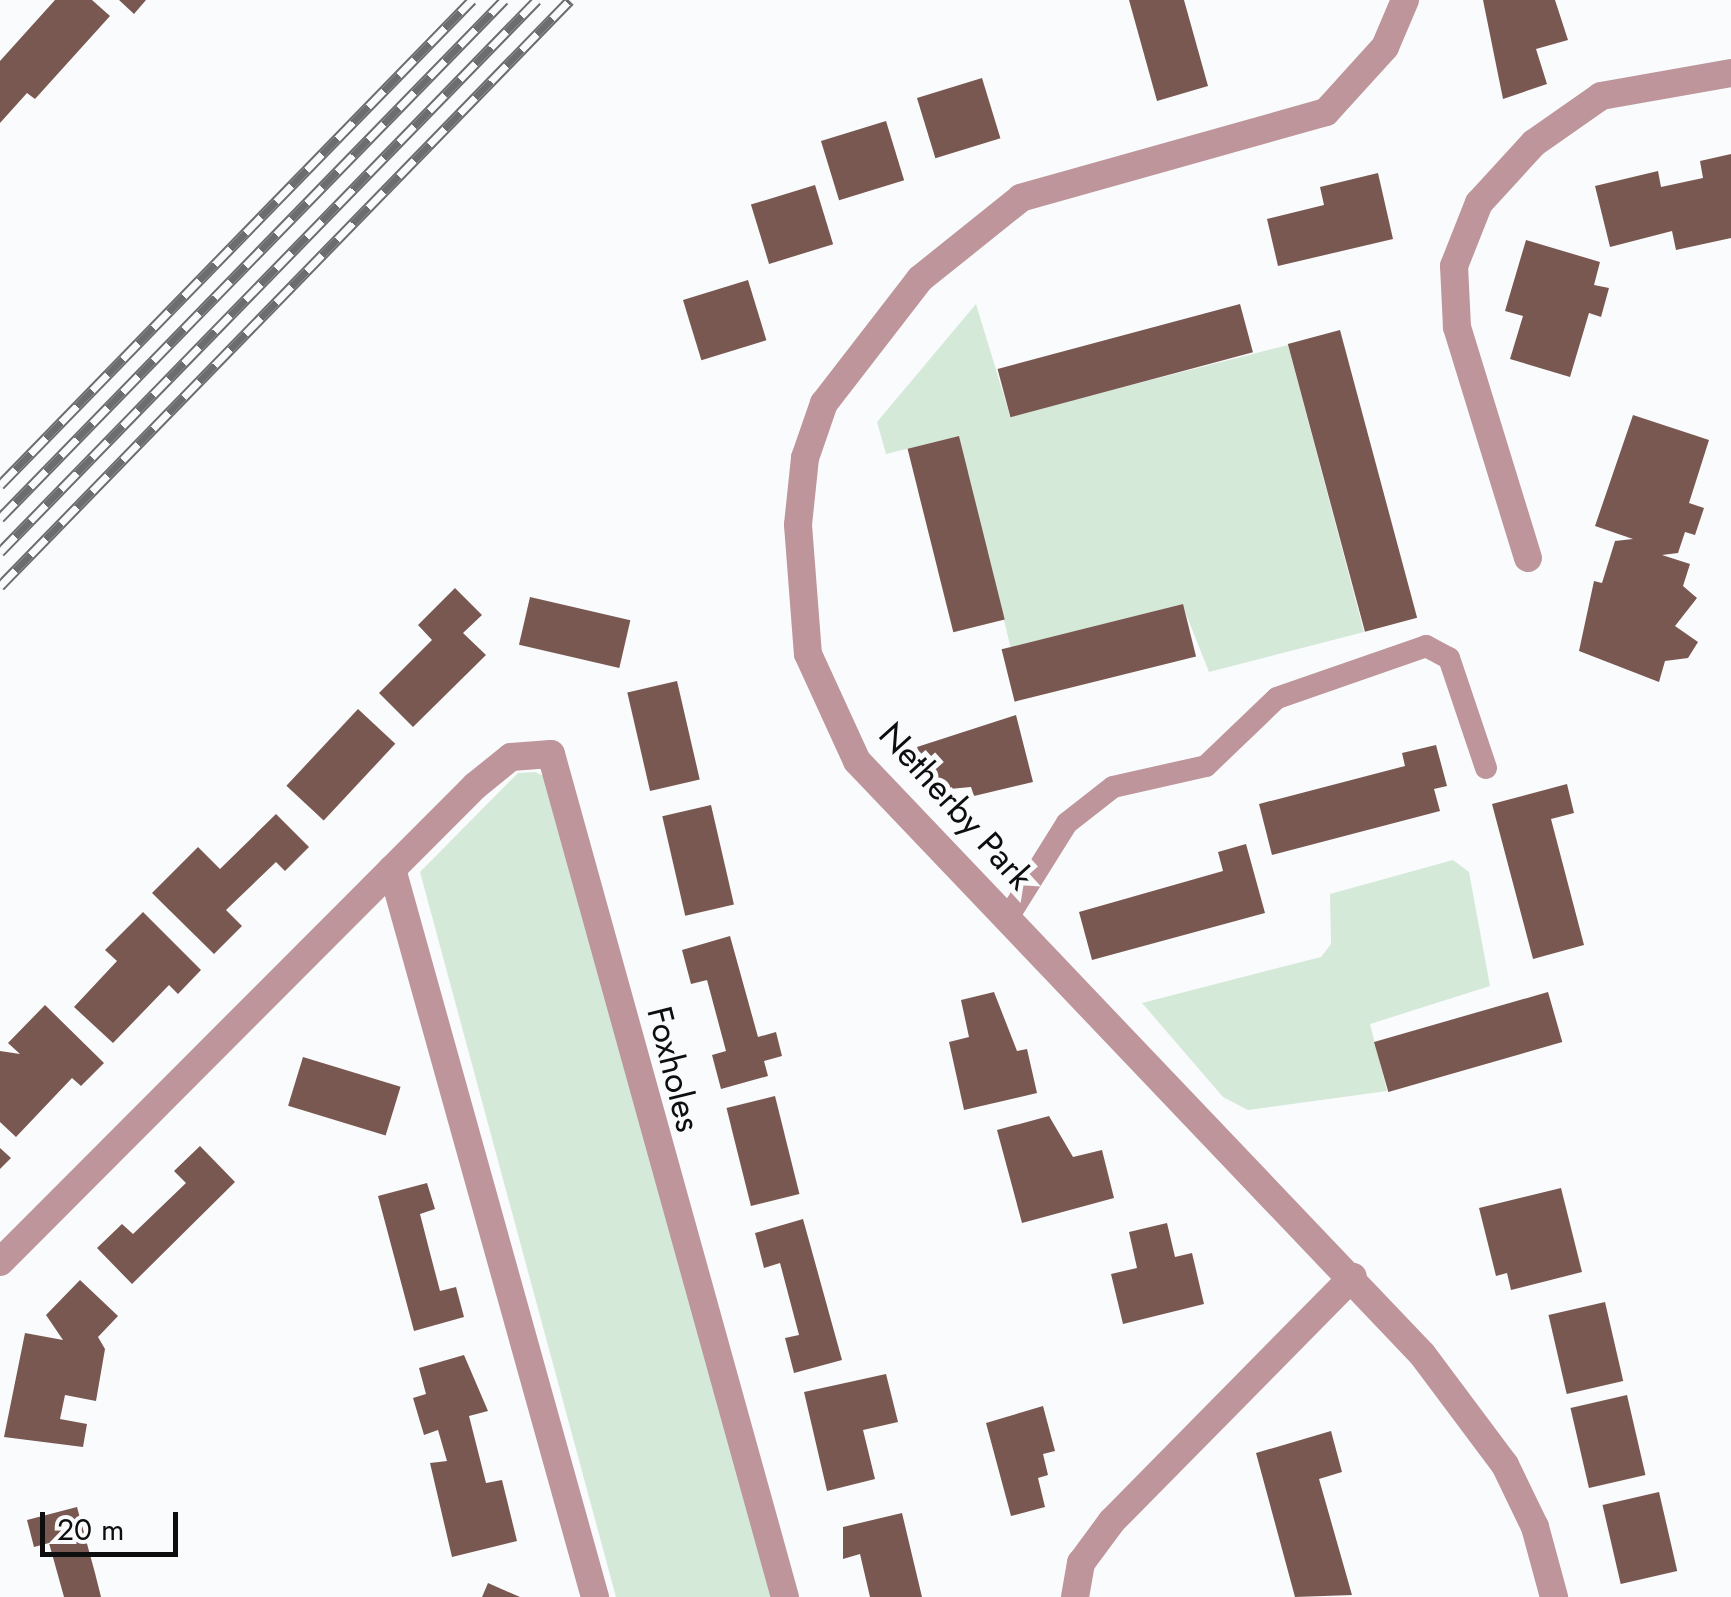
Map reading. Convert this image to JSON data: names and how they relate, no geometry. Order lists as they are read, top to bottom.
{
  "streets": {
    "street": ["Netherby Park", "Foxholes"]
  },
  "scale_bar": "20 m"
}
